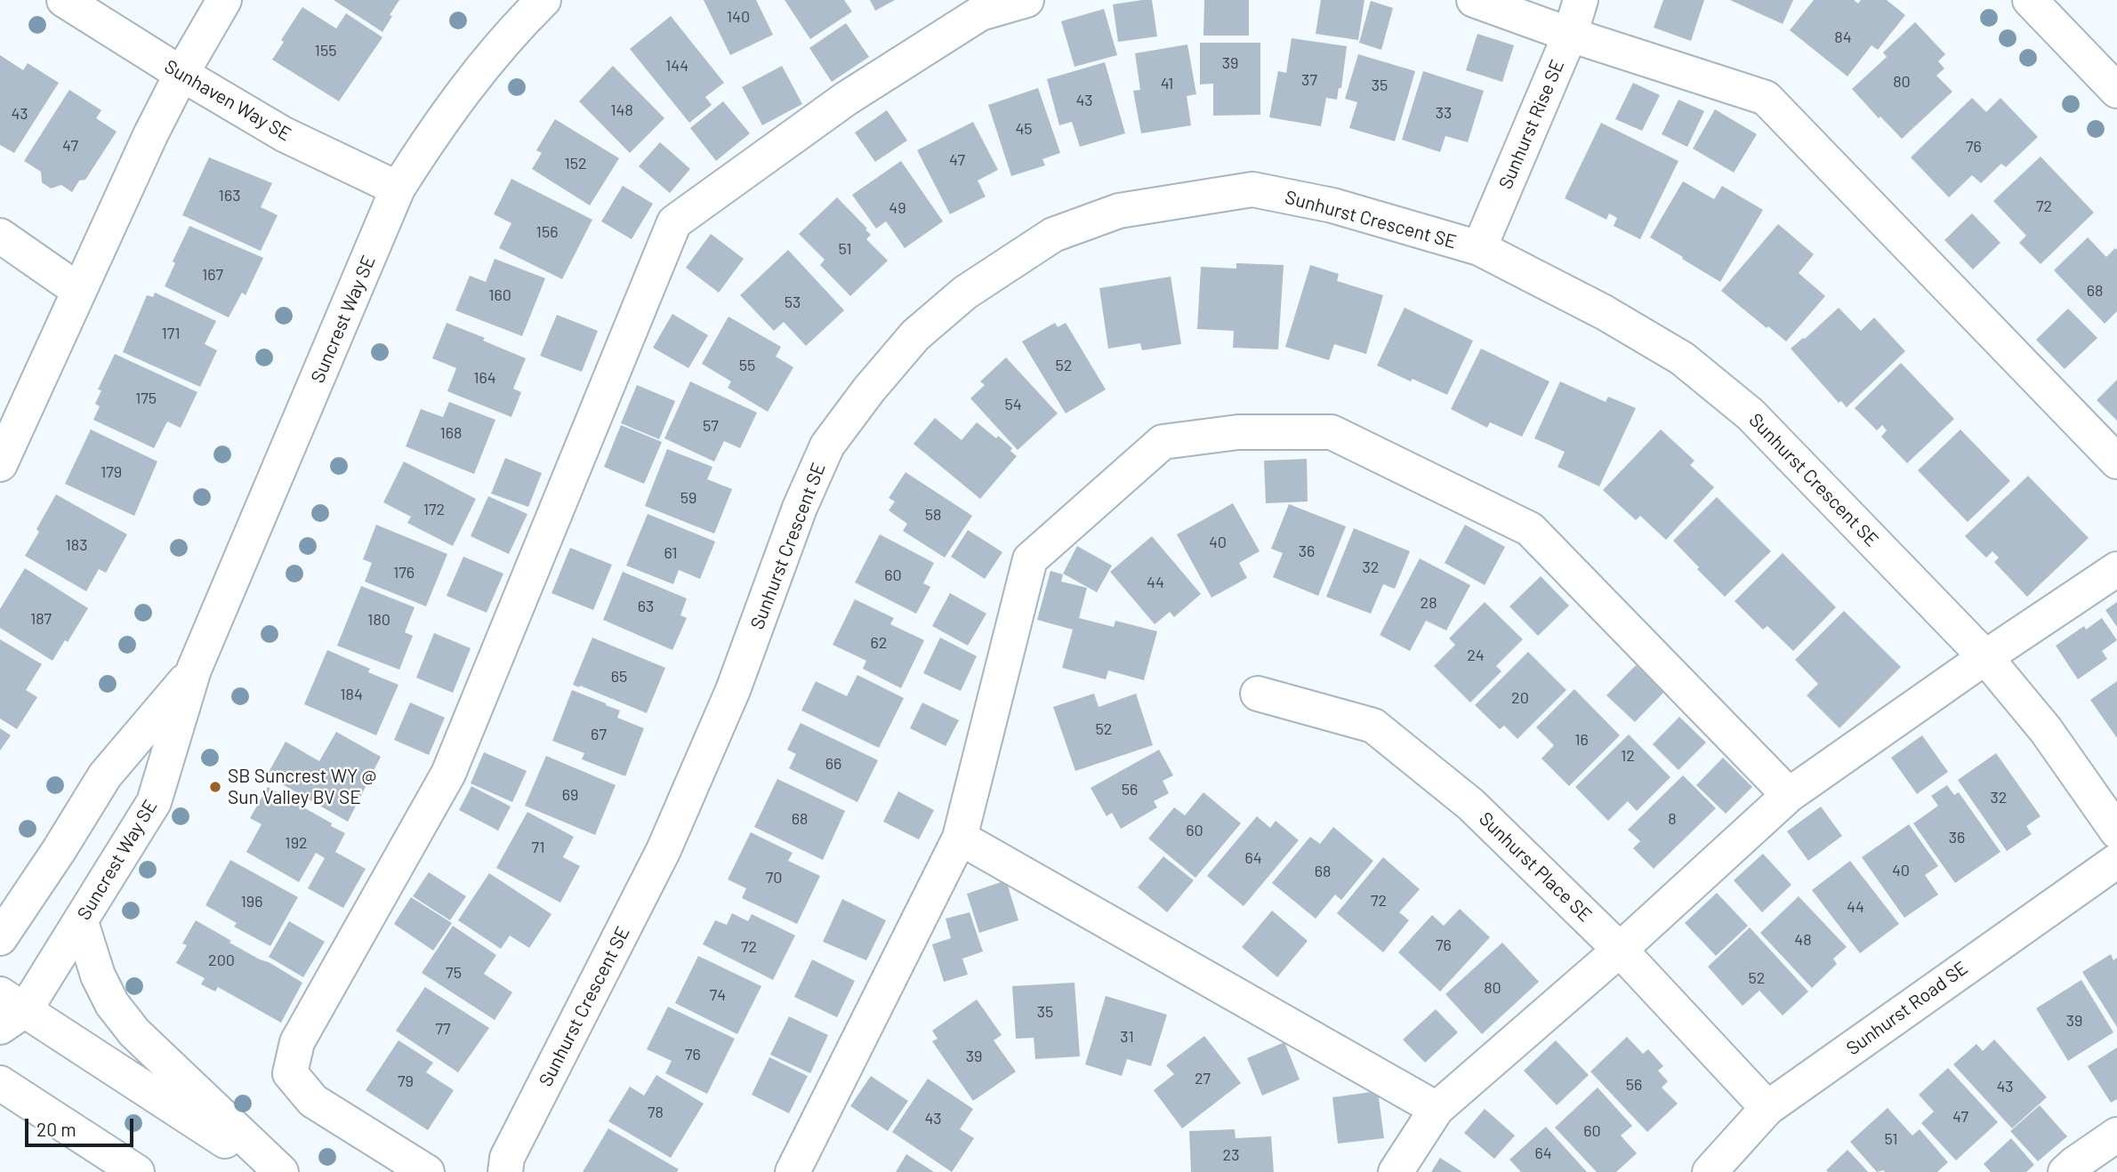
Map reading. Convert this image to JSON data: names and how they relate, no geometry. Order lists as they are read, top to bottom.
{
  "streets": {
    "street": [
      "Sunhaven Way SE",
      "Sunhurst Rise SE",
      "Sunhurst Crescent SE",
      "Suncrest Way SE",
      "Sunhurst Place SE",
      "Sunhurst Road SE"
    ]
  },
  "crossings": [
    ["Sunhaven Way SE", "Suncrest Way SE"],
    ["Sunhurst Rise SE", "Sunhurst Crescent SE"],
    ["Sunhurst Place SE", "Sunhurst Road SE"]
  ],
  "places": ["SB Suncrest WY @ Sun Valley BV SE"],
  "house_numbers": [
    "140",
    "84",
    "155",
    "39",
    "144",
    "37",
    "80",
    "41",
    "35",
    "43",
    "148",
    "33",
    "43",
    "45",
    "47",
    "76",
    "47",
    "152",
    "163",
    "72",
    "49",
    "156",
    "51",
    "167",
    "68",
    "160",
    "53",
    "171",
    "55",
    "52",
    "164",
    "175",
    "54",
    "57",
    "168",
    "179",
    "59",
    "172",
    "58",
    "40",
    "183",
    "36",
    "61",
    "32",
    "176",
    "60",
    "44",
    "28",
    "63",
    "187",
    "180",
    "62",
    "24",
    "65",
    "184",
    "20",
    "52",
    "67",
    "16",
    "12",
    "66",
    "56",
    "69",
    "32",
    "68",
    "8",
    "60",
    "36",
    "192",
    "71",
    "64",
    "40",
    "68",
    "70",
    "72",
    "196",
    "44",
    "48",
    "76",
    "72",
    "200",
    "75",
    "52",
    "80",
    "74",
    "35",
    "39",
    "77",
    "31",
    "76",
    "39",
    "27",
    "79",
    "56",
    "43",
    "78",
    "47",
    "43",
    "60",
    "51",
    "64",
    "23"
  ],
  "scale_bar": "20 m"
}
